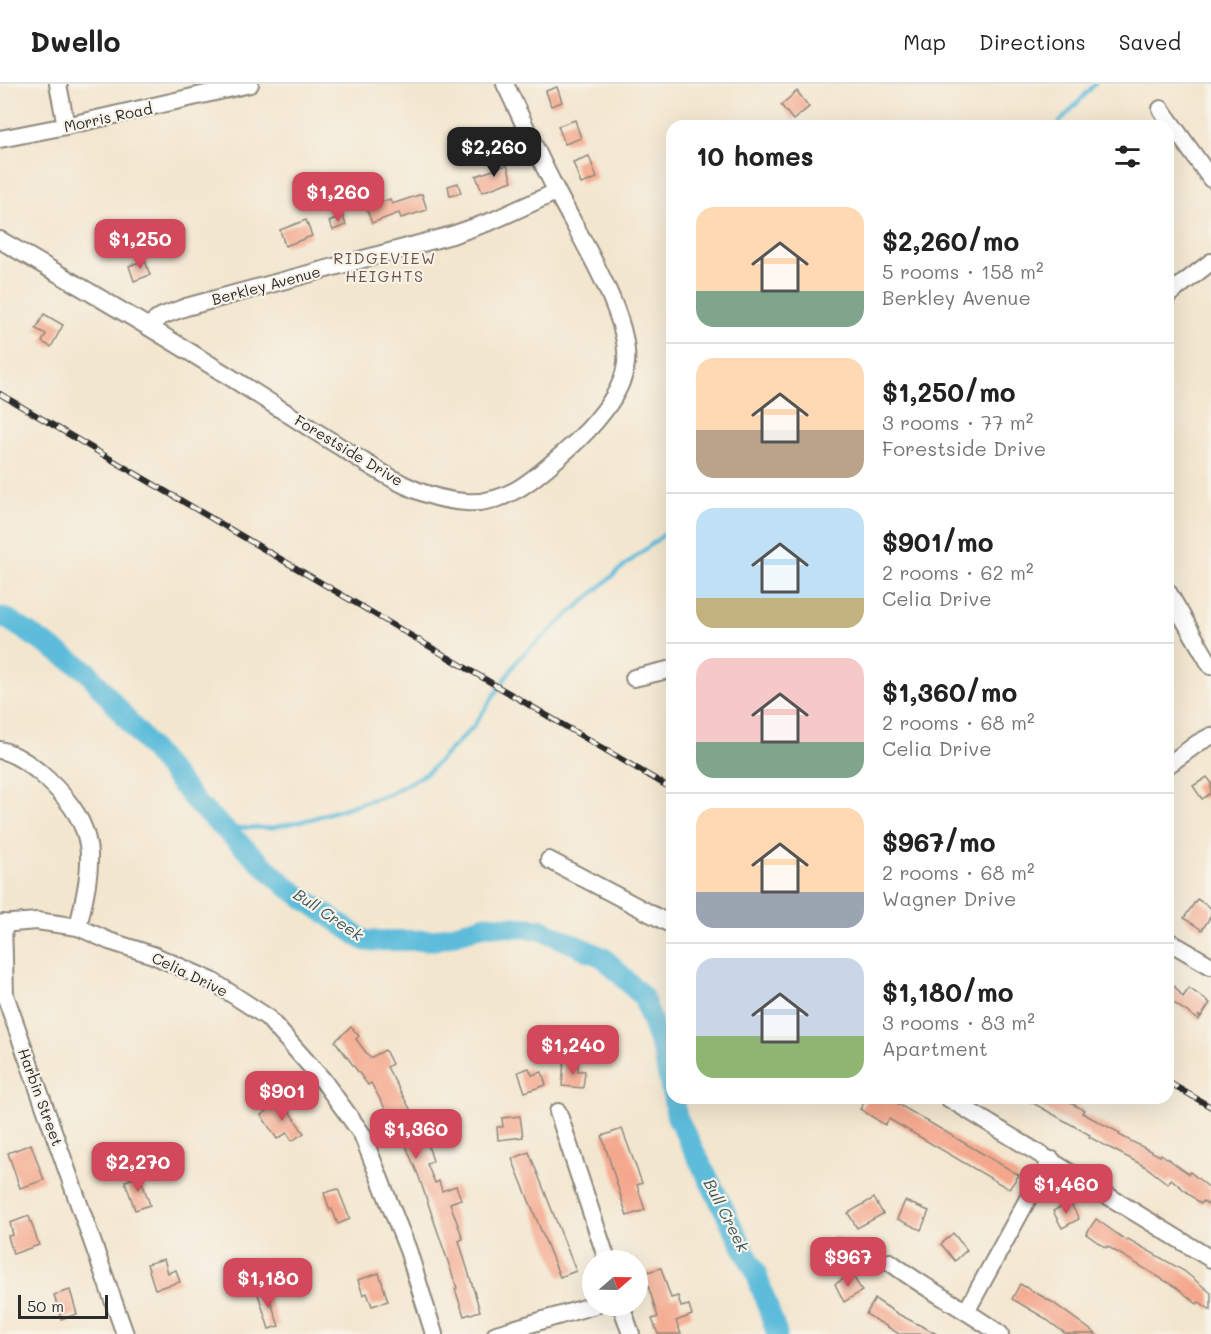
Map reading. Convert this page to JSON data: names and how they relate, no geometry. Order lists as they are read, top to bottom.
{
  "streets": {
    "street": [
      "Morris Road",
      "Berkley Avenue",
      "Forestside Drive",
      "Celia Drive",
      "Harbin Street"
    ]
  },
  "crossings": [
    ["Berkley Avenue", "Forestside Drive"],
    ["Celia Drive", "Harbin Street"]
  ],
  "districts": ["RIDGEVIEW HEIGHTS"],
  "water": ["Bull Creek"],
  "scale_bar": "50 m",
  "north": "right",
  "page": {
    "header": "Dwello",
    "nav": ["Map", "Directions", "Saved"],
    "heading": "10 homes",
    "price": [
      "$2,260",
      "$1,260",
      "$1,250",
      "$1,240",
      "$901",
      "$1,360",
      "$2,270",
      "$1,460",
      "$967",
      "$1,180"
    ],
    "list": [
      {
        "name": "$2,260/mo",
        "note": "5 rooms · 158 m² · Berkley Avenue"
      },
      {
        "name": "$1,250/mo",
        "note": "3 rooms · 77 m² · Forestside Drive"
      },
      {
        "name": "$901/mo",
        "note": "2 rooms · 62 m² · Celia Drive"
      },
      {
        "name": "$1,360/mo",
        "note": "2 rooms · 68 m² · Celia Drive"
      },
      {
        "name": "$967/mo",
        "note": "2 rooms · 68 m² · Wagner Drive"
      },
      {
        "name": "$1,180/mo",
        "note": "3 rooms · 83 m² · Apartment"
      }
    ],
    "scale": "50 m"
  }
}
